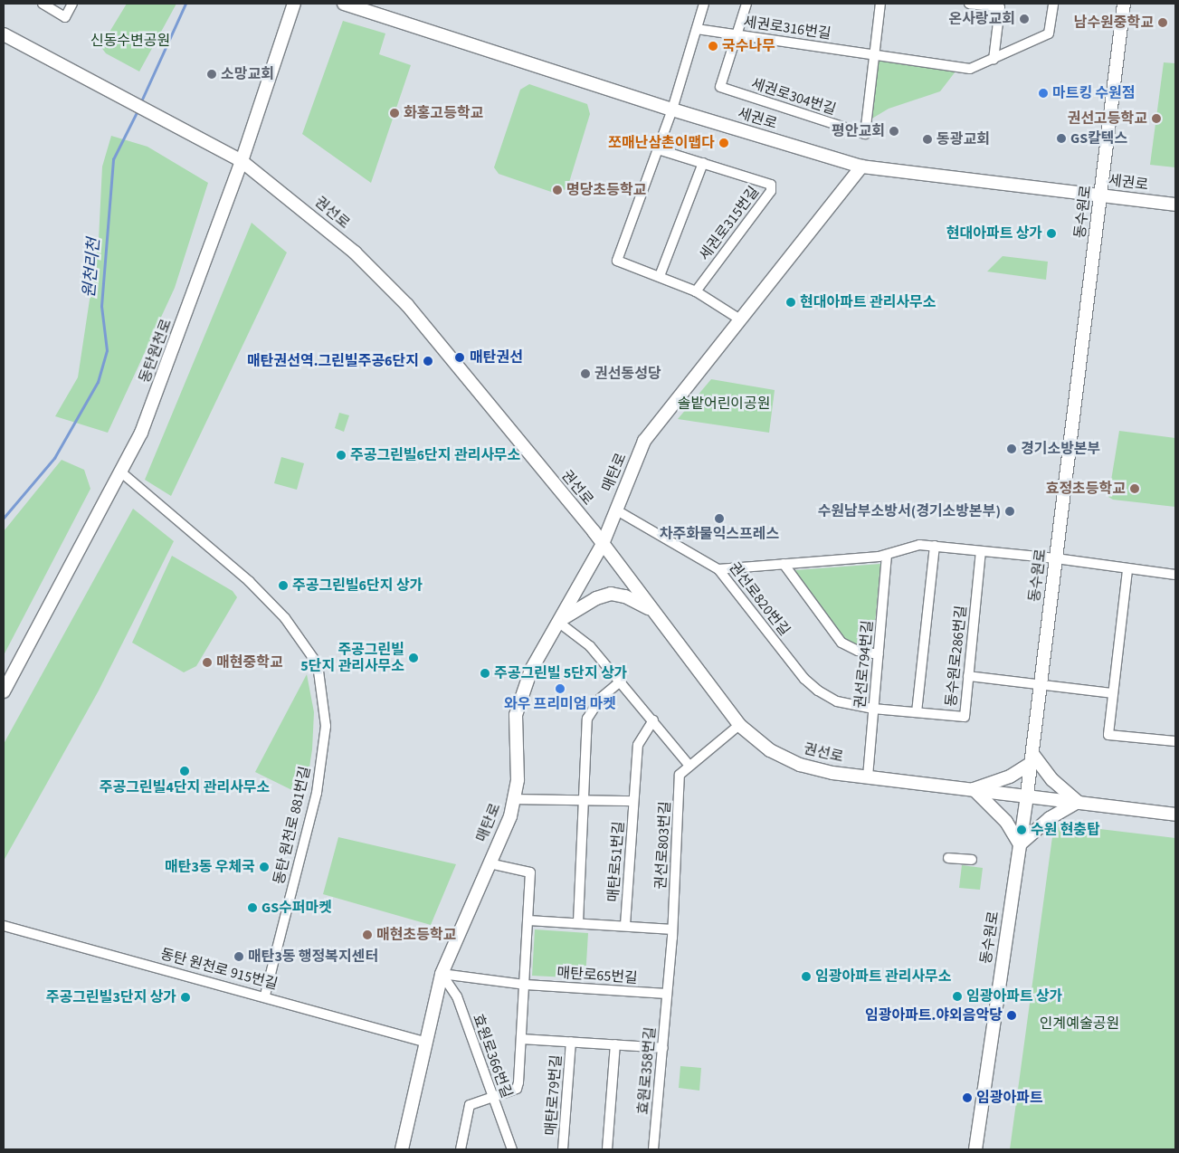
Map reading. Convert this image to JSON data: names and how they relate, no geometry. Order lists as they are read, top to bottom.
{
  "streets": {
    "street": [
      "세권로316번길",
      "세권로304번길",
      "세권로",
      "동수원로",
      "권선로",
      "세권로315번길",
      "동탄원천로",
      "매탄로",
      "권선로820번길",
      "동수원로286번길",
      "권선로794번길",
      "동탄 원천로 881번길",
      "권선로803번길",
      "매탄로51번길",
      "동탄 원천로 915번길",
      "매탄로65번길",
      "효원로366번길",
      "효원로358번길",
      "매탄로79번길"
    ]
  },
  "crossings": [
    ["세권로316번길", "세권로304번길"],
    ["세권로", "동수원로"],
    ["세권로", "매탄로"],
    ["동수원로", "권선로"],
    ["권선로", "동탄원천로"],
    ["권선로", "매탄로"],
    ["권선로", "권선로794번길"],
    ["권선로", "권선로803번길"],
    ["동탄원천로", "동탄 원천로 881번길"],
    ["매탄로", "권선로820번길"],
    ["매탄로", "매탄로51번길"],
    ["매탄로", "동탄 원천로 915번길"],
    ["매탄로", "매탄로65번길"],
    ["매탄로", "효원로366번길"],
    ["권선로820번길", "동수원로286번길"],
    ["권선로820번길", "권선로794번길"],
    ["동수원로286번길", "권선로794번길"],
    ["동탄 원천로 881번길", "동탄 원천로 915번길"],
    ["권선로803번길", "매탄로65번길"],
    ["권선로803번길", "효원로358번길"],
    ["매탄로65번길", "효원로366번길"],
    ["매탄로65번길", "효원로358번길"]
  ],
  "water": ["원천리천"],
  "parks": ["신동수변공원", "솔밭어린이공원", "인계예술공원"],
  "places": [
    "온사랑교회",
    "남수원중학교",
    "국수나무",
    "소망교회",
    "마트킹 수원점",
    "화홍고등학교",
    "권선고등학교",
    "평안교회",
    "GS칼텍스",
    "동광교회",
    "쪼매난삼촌이맵다",
    "명당초등학교",
    "현대아파트 상가",
    "현대아파트 관리사무소",
    "매탄권선",
    "매탄권선역.그린빌주공6단지",
    "권선동성당",
    "경기소방본부",
    "주공그린빌6단지 관리사무소",
    "효정초등학교",
    "수원남부소방서(경기소방본부)",
    "차주화물익스프레스",
    "주공그린빌6단지 상가",
    "주공그린빌 5단지 관리사무소",
    "매현중학교",
    "주공그린빌 5단지 상가",
    "와우 프리미엄 마켓",
    "주공그린빌4단지 관리사무소",
    "수원 현충탑",
    "매탄3동 우체국",
    "GS수퍼마켓",
    "매현초등학교",
    "매탄3동 행정복지센터",
    "임광아파트 관리사무소",
    "임광아파트 상가",
    "주공그린빌3단지 상가",
    "임광아파트.야외음악당",
    "임광아파트"
  ]
}
